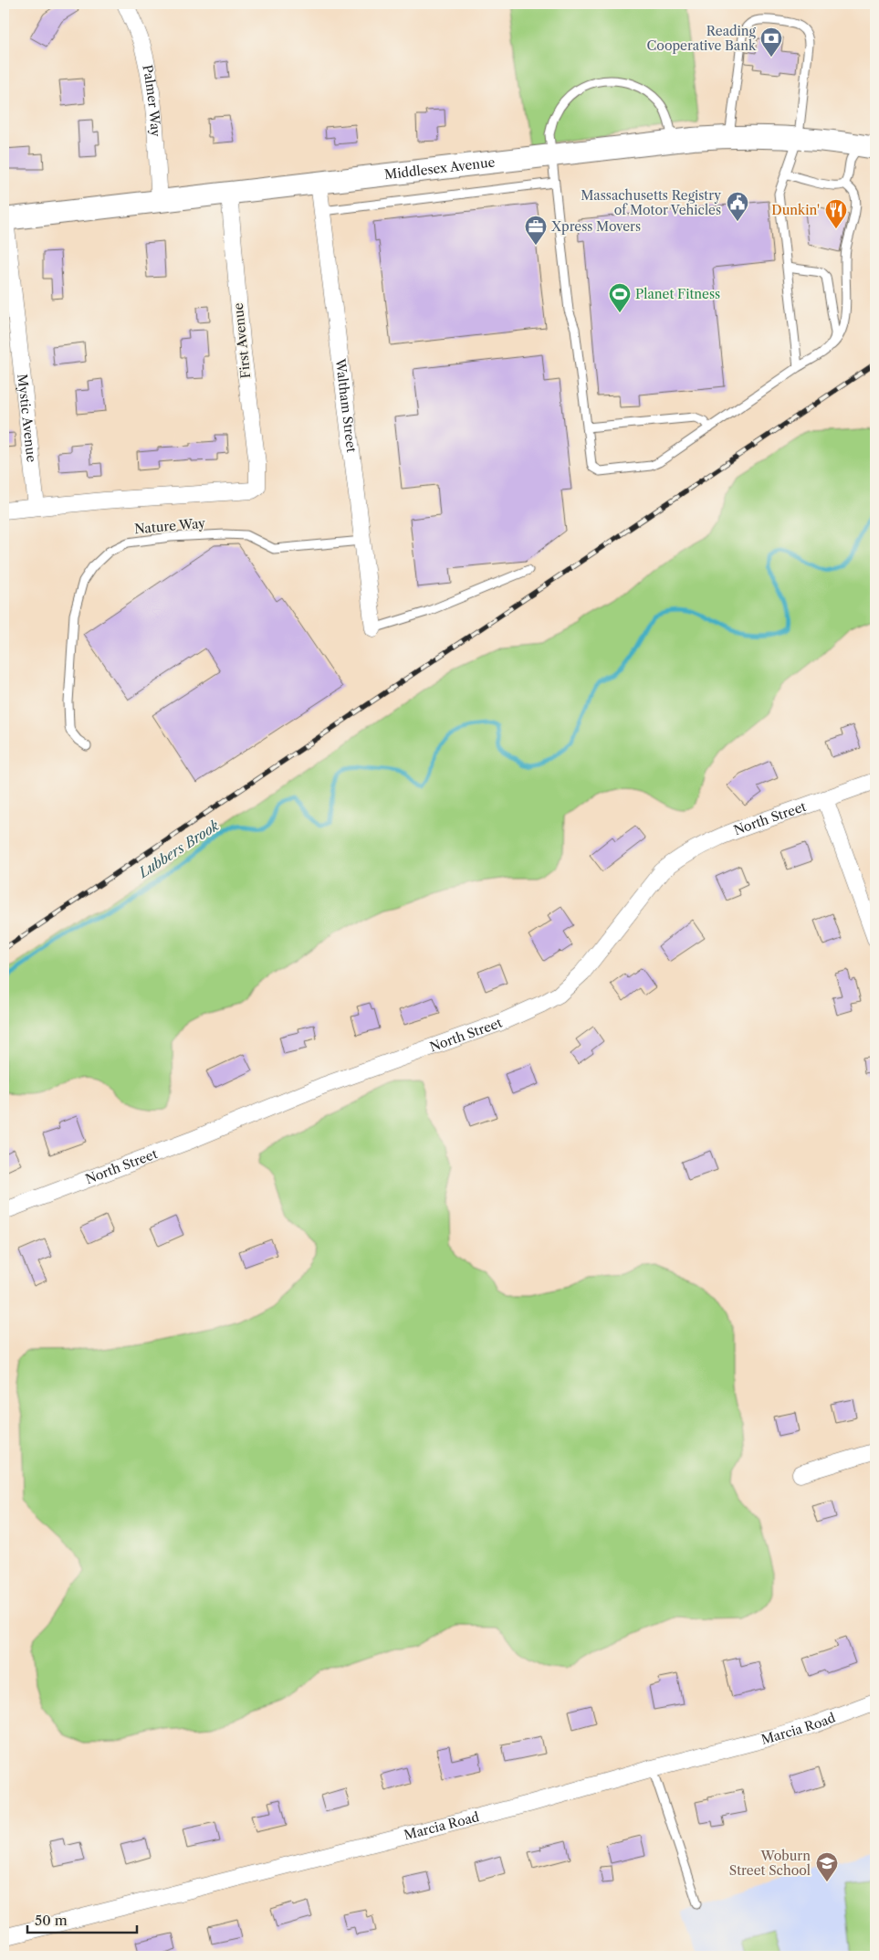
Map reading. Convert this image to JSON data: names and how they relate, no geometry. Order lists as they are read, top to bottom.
{
  "streets": {
    "main road": ["Middlesex Avenue"],
    "street": [
      "Palmer Way",
      "First Avenue",
      "Waltham Street",
      "Mystic Avenue",
      "North Street",
      "Marcia Road"
    ],
    "lane": ["Nature Way"]
  },
  "crossings": [
    ["Palmer Way", "Middlesex Avenue"],
    ["Middlesex Avenue", "First Avenue"],
    ["Middlesex Avenue", "Waltham Street"],
    ["Middlesex Avenue", "Mystic Avenue"],
    ["First Avenue", "Mystic Avenue"],
    ["Waltham Street", "Nature Way"]
  ],
  "water": ["Lubbers Brook"],
  "places": {
    "bank": ["Reading Cooperative Bank"],
    "public building": ["Massachusetts Registry of Motor Vehicles"],
    "restaurant": ["Dunkin'"],
    "office": ["Xpress Movers"],
    "sports": ["Planet Fitness"],
    "school or university": ["Woburn Street School"]
  },
  "scale_bar": "50 m"
}
